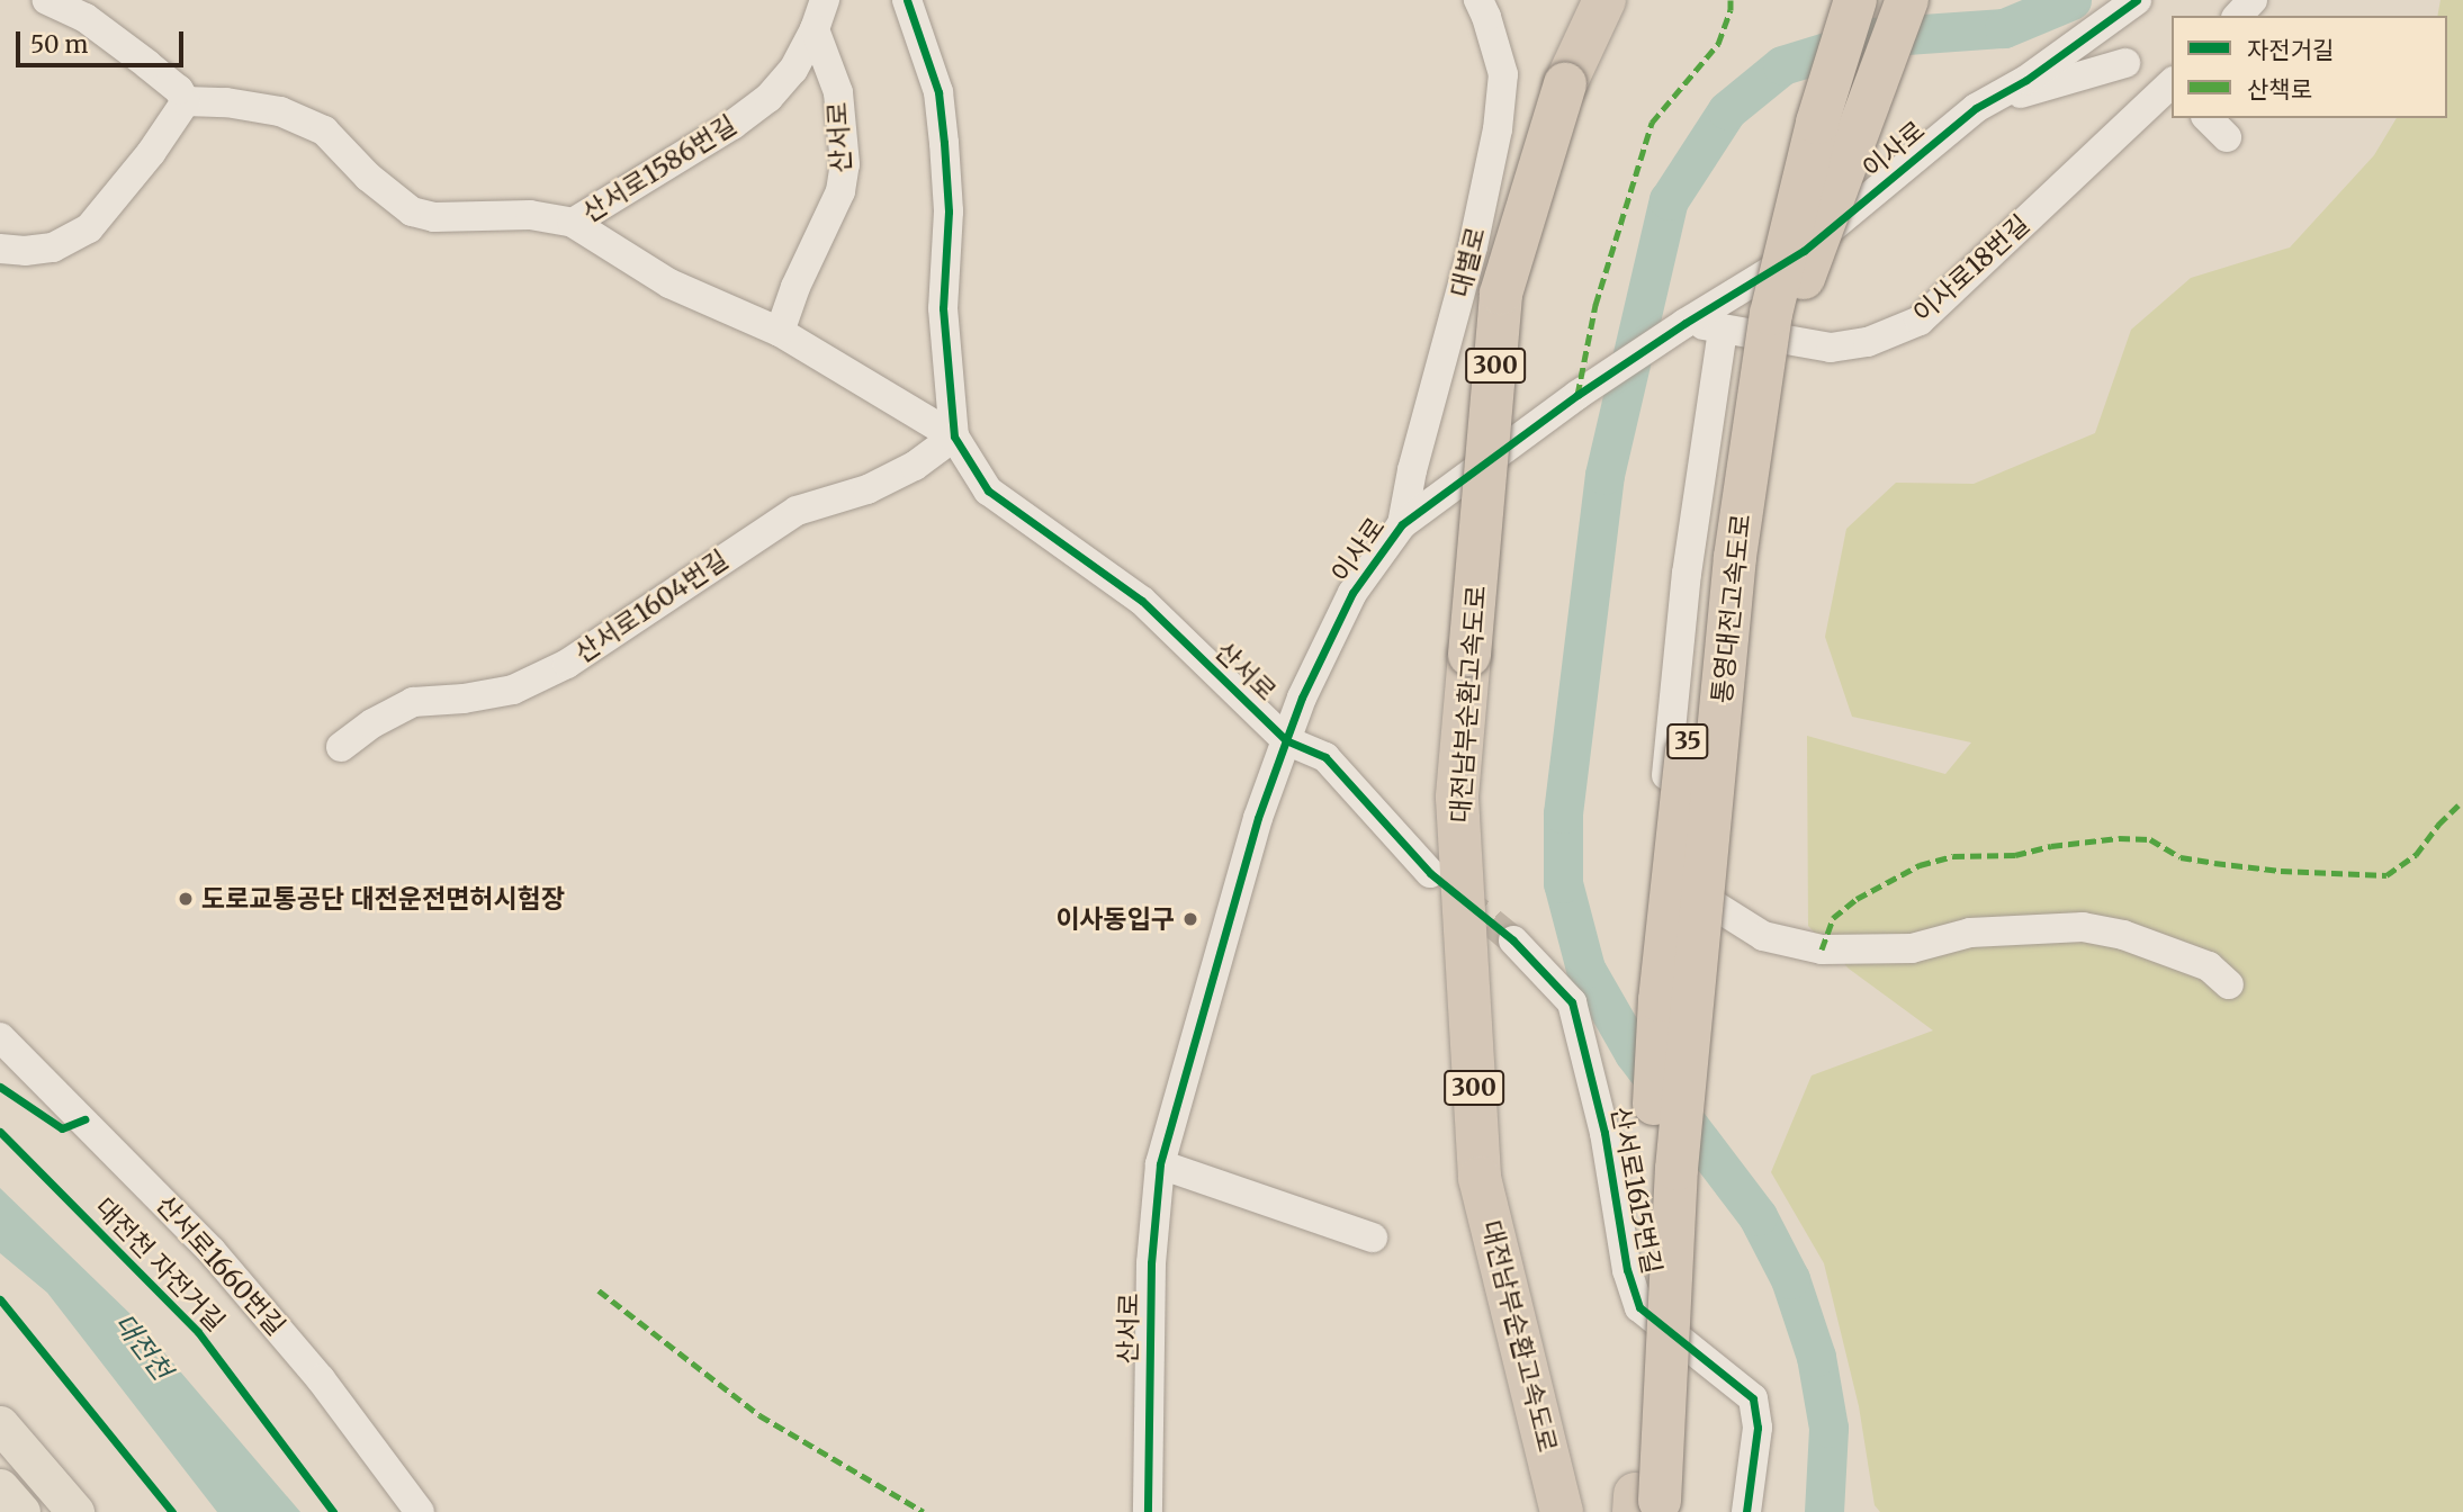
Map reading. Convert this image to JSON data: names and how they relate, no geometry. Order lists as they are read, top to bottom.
{
  "streets": {
    "highway": [
      "300",
      "통영대전고속도로",
      "대전남부순환고속도로",
      "35"
    ],
    "street": [
      "산서로",
      "이사로",
      "산서로1586번길",
      "대별로",
      "이사로18번길",
      "산서로1604번길",
      "산서로1615번길",
      "산서로1660번길"
    ],
    "cycle path": ["대전천 자전거길"]
  },
  "crossings": [
    ["산서로", "이사로"],
    ["산서로", "산서로1586번길"],
    ["산서로", "산서로1604번길"],
    ["이사로", "대별로"],
    ["이사로", "이사로18번길"]
  ],
  "water": ["대전천"],
  "places": ["도로교통공단 대전운전면허시험장", "이사동입구"],
  "legend": ["자전거길", "산책로"],
  "scale_bar": "50 m"
}
